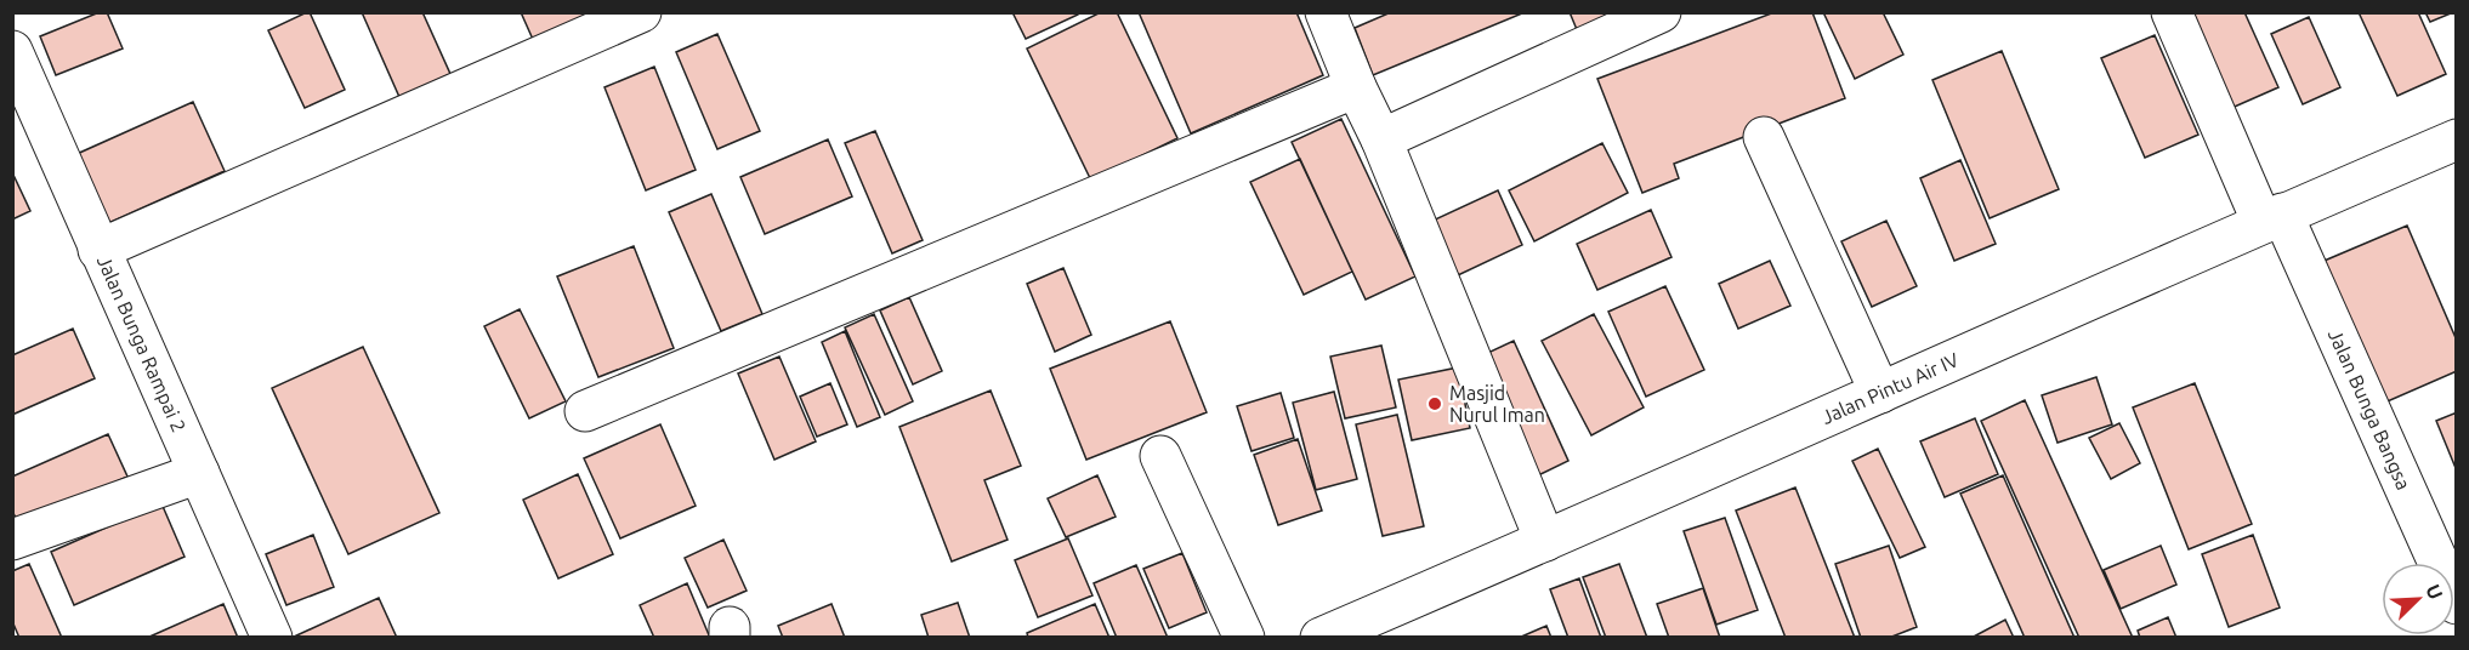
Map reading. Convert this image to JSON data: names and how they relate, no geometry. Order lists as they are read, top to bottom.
{
  "streets": {
    "street": ["Jalan Bunga Rampai 2", "Jalan Pintu Air IV", "Jalan Bunga Bangsa"]
  },
  "crossings": [
    ["Jalan Pintu Air IV", "Jalan Bunga Bangsa"]
  ],
  "places": ["Masjid Nurul Iman"],
  "north": "top right"
}
